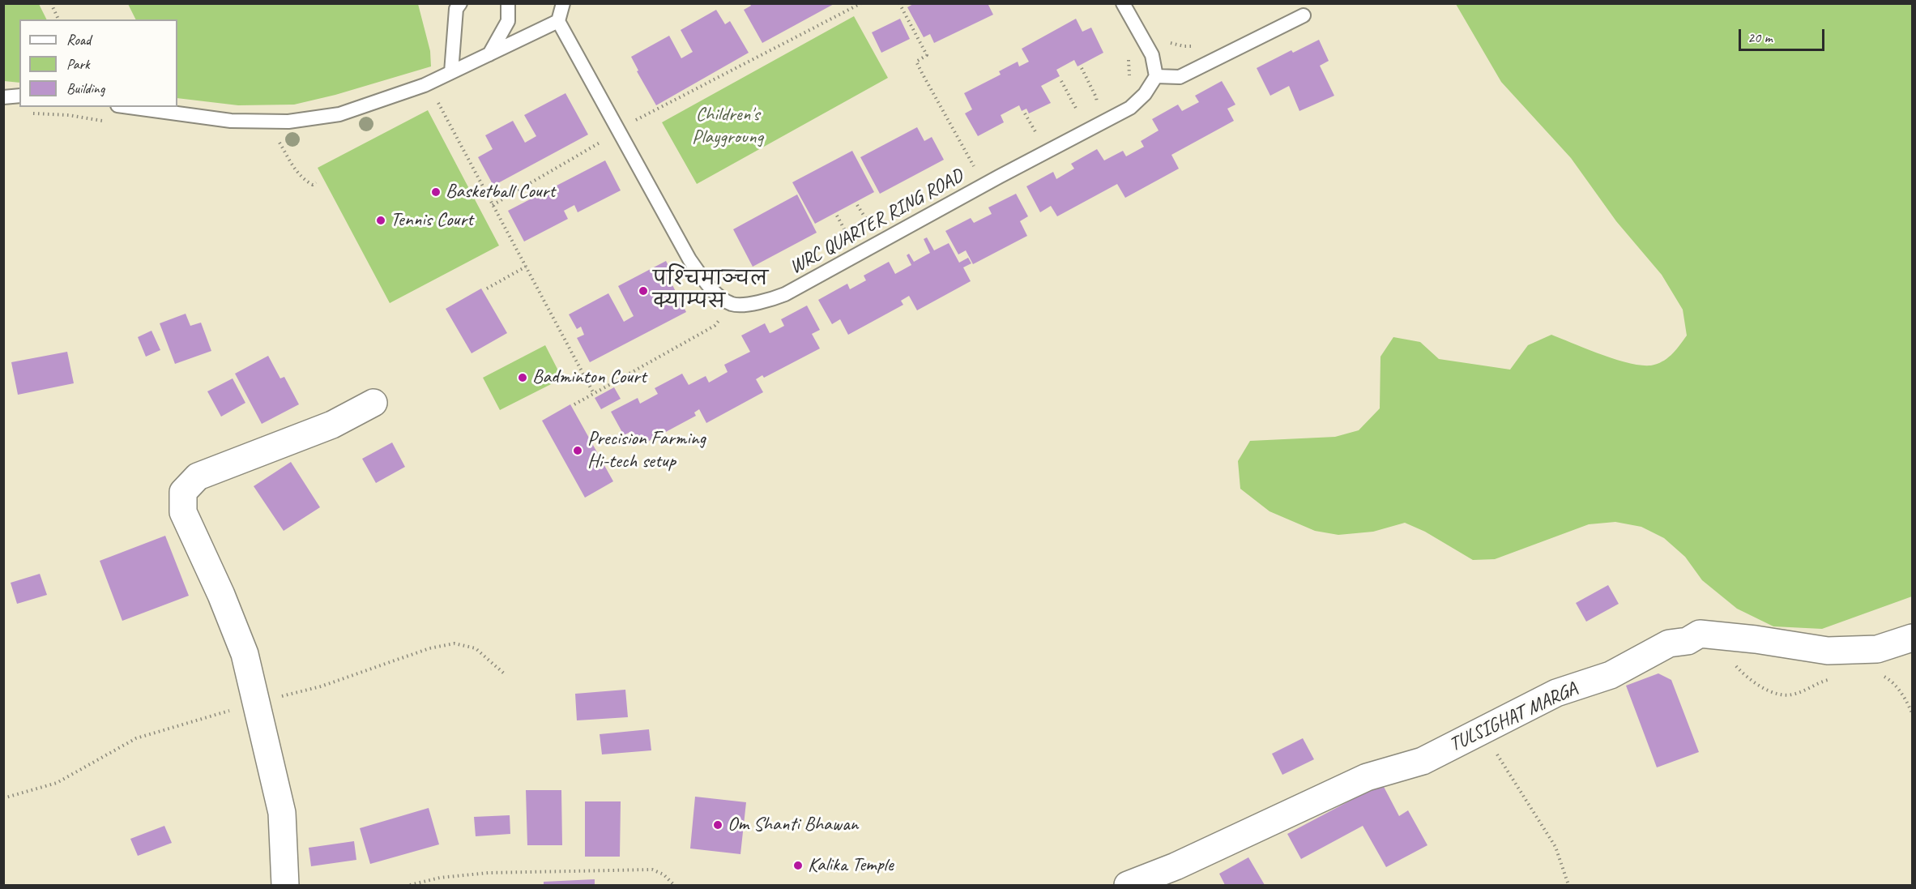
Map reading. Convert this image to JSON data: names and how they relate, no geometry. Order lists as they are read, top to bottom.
{
  "streets": {
    "street": ["TULSIGHAT MARGA"],
    "lane": ["WRC QUARTER RING ROAD"]
  },
  "parks": ["Children's Playgroung"],
  "places": [
    "Basketball Court",
    "Tennis Court",
    "पश्‍चिमाञ्‍चल क्याम्पस",
    "Badminton Court",
    "Precision Farming Hi-tech setup",
    "Om Shanti Bhawan",
    "Kalika Temple"
  ],
  "legend": ["Road", "Park", "Building"],
  "scale_bar": "20 m"
}
